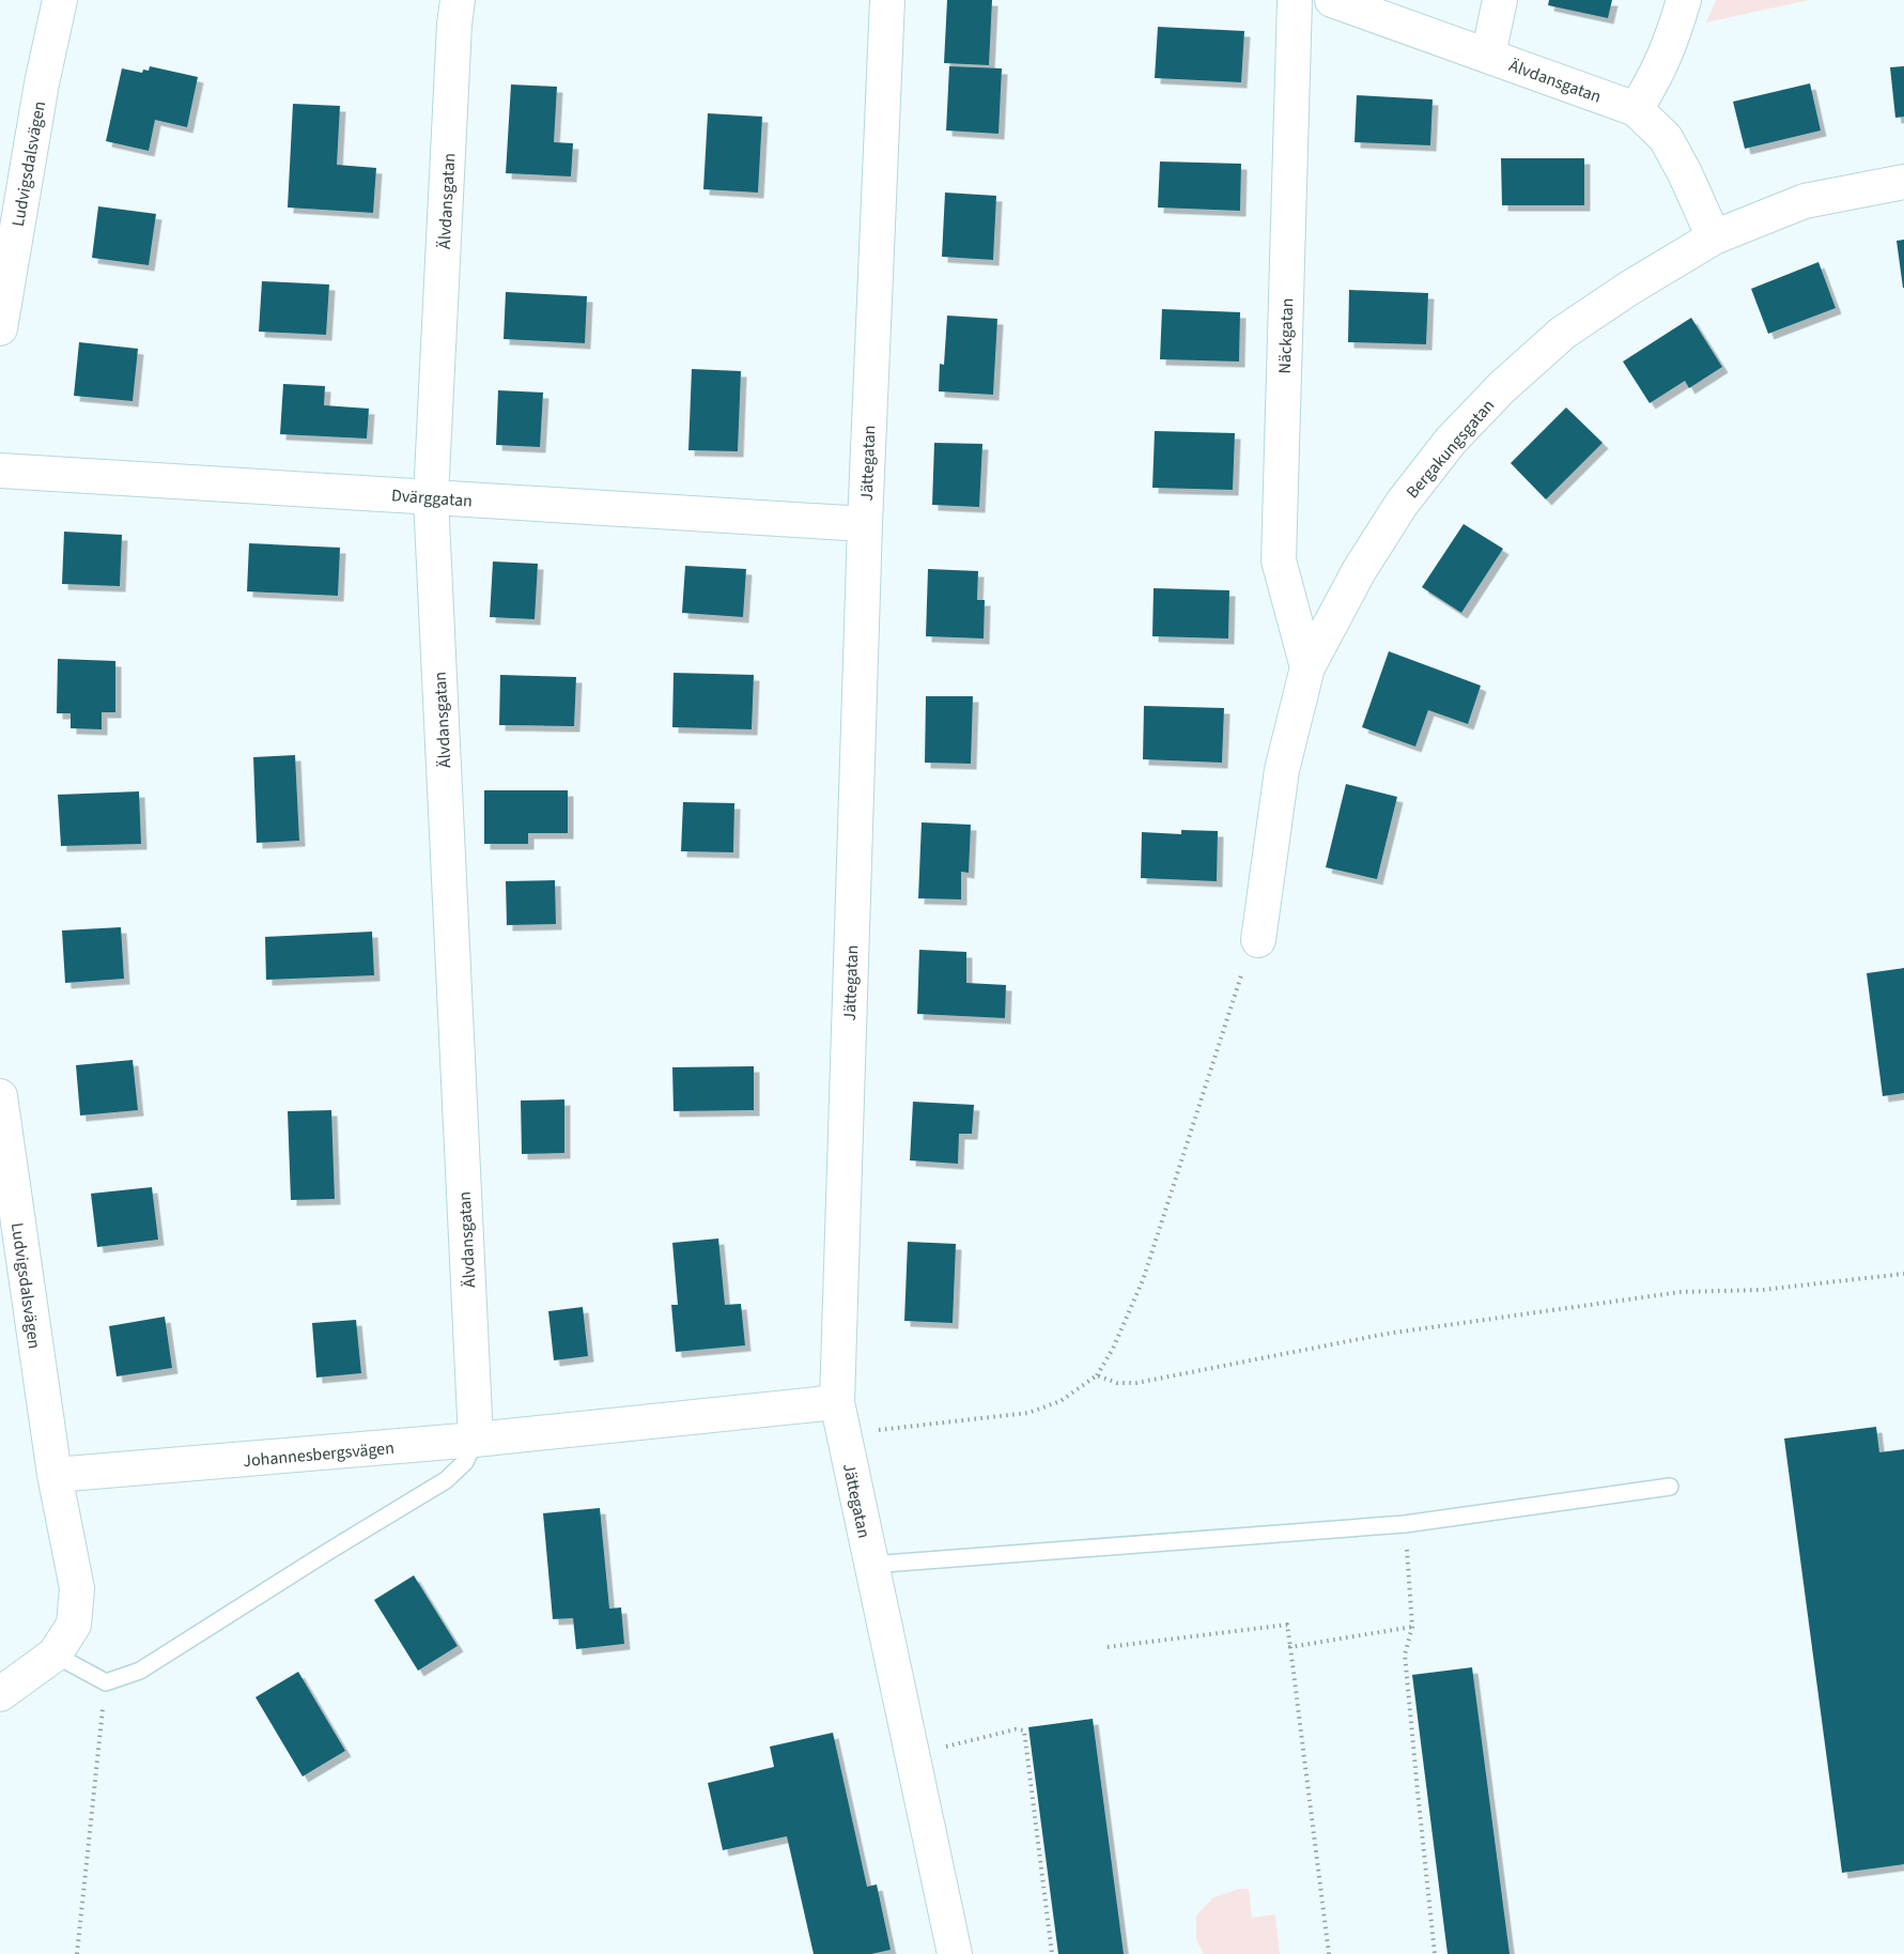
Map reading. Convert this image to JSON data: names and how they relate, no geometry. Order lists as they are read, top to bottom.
{
  "streets": {
    "street": [
      "Älvdansgatan",
      "Ludvigsdalsvägen",
      "Näckgatan",
      "Bergakungsgatan",
      "Jättegatan",
      "Dvärggatan",
      "Johannesbergsvägen"
    ]
  },
  "crossings": [
    ["Älvdansgatan", "Bergakungsgatan"],
    ["Älvdansgatan", "Dvärggatan"],
    ["Älvdansgatan", "Johannesbergsvägen"],
    ["Ludvigsdalsvägen", "Johannesbergsvägen"],
    ["Näckgatan", "Bergakungsgatan"],
    ["Jättegatan", "Dvärggatan"],
    ["Jättegatan", "Johannesbergsvägen"]
  ]
}
